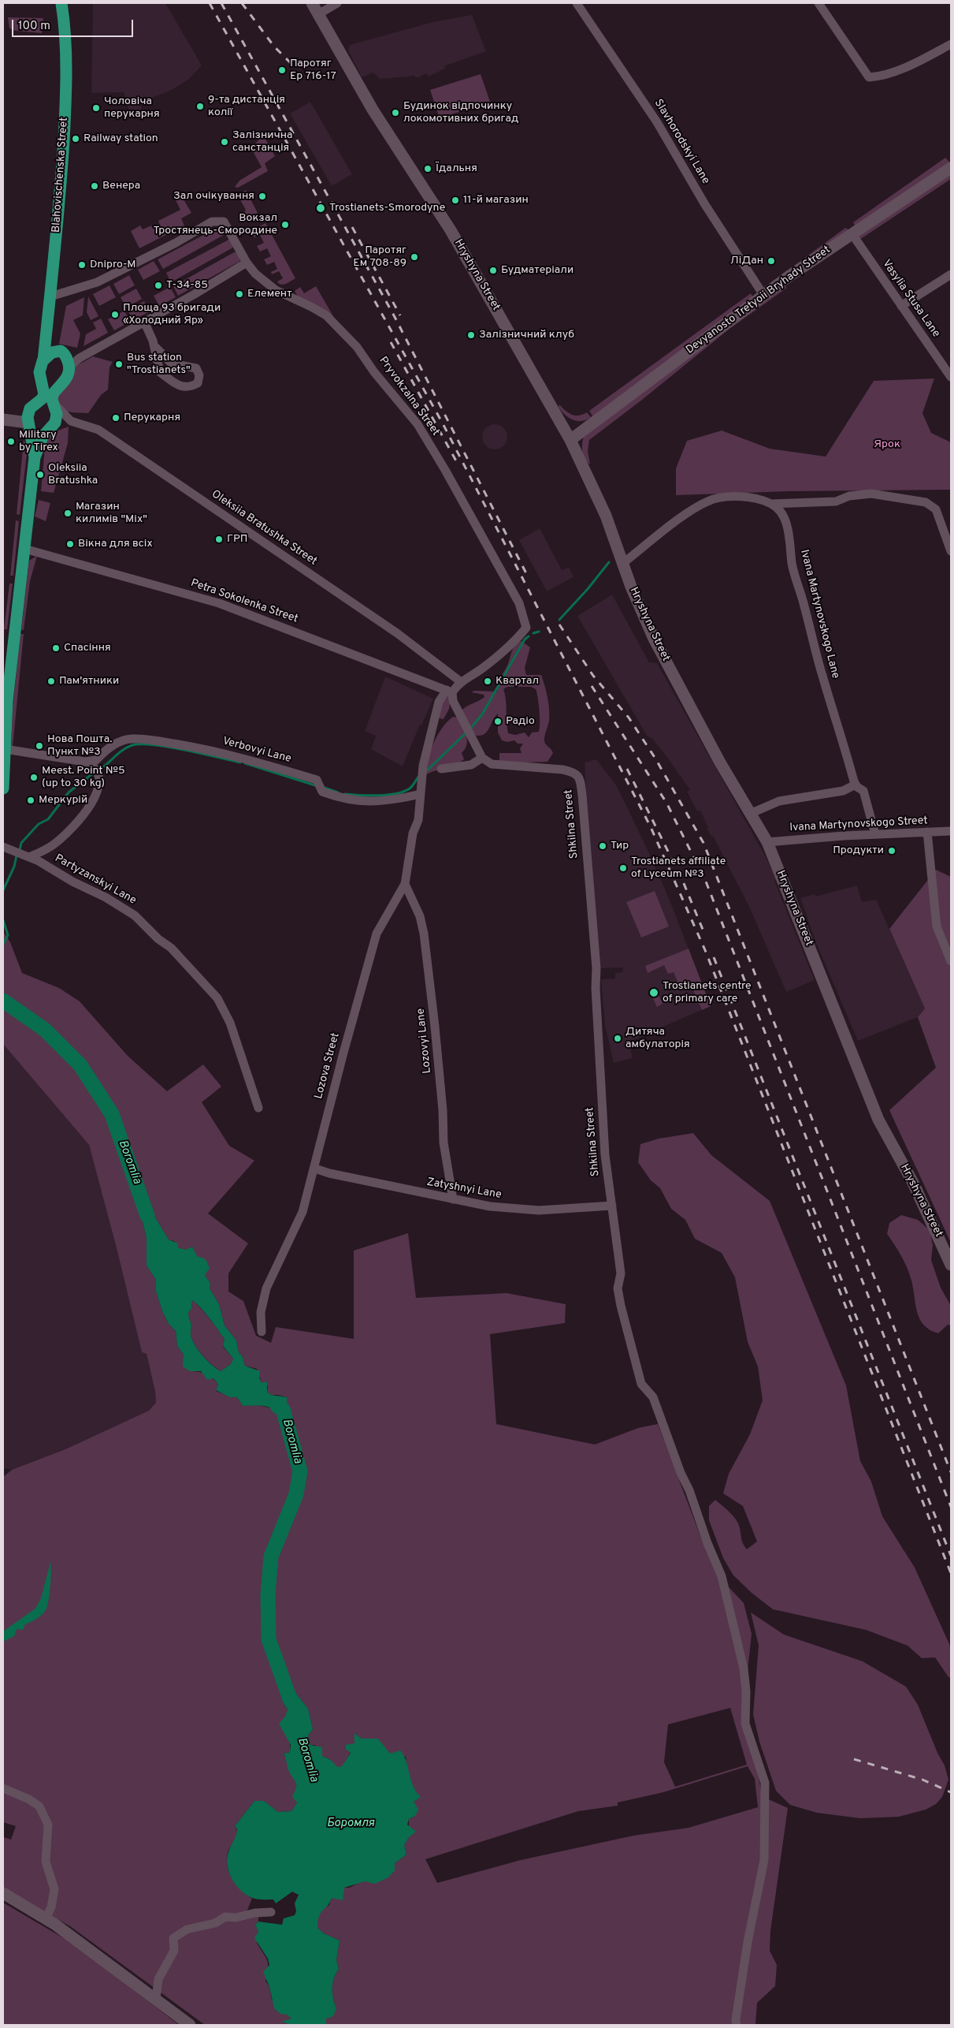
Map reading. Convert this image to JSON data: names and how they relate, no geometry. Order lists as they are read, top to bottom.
{
  "streets": {
    "main road": ["Blahovischenska Street"],
    "street": [
      "Slavhorodskyi Lane",
      "Hryshyna Street",
      "Vasylia Stusa Lane",
      "Devyanosto Tretyoii Bryhady Street",
      "Pryvokzalna Street",
      "Oleksiia Bratushka Street",
      "Petra Sokolenka Street",
      "Ivana Martynovskogo Lane",
      "Verbovyi Lane",
      "Shkilna Street",
      "Ivana Martynovskogo Street",
      "Partyzanskyi Lane",
      "Lozovyi Lane",
      "Lozova Street",
      "Zatyshnyi Lane"
    ]
  },
  "crossings": [
    ["Slavhorodskyi Lane", "Devyanosto Tretyoii Bryhady Street"],
    ["Blahovischenska Street", "Pryvokzalna Street"],
    ["Hryshyna Street", "Devyanosto Tretyoii Bryhady Street"],
    ["Hryshyna Street", "Ivana Martynovskogo Street"],
    ["Vasylia Stusa Lane", "Devyanosto Tretyoii Bryhady Street"],
    ["Pryvokzalna Street", "Oleksiia Bratushka Street"],
    ["Pryvokzalna Street", "Lozova Street"],
    ["Oleksiia Bratushka Street", "Lozova Street"],
    ["Petra Sokolenka Street", "Lozova Street"],
    ["Ivana Martynovskogo Lane", "Ivana Martynovskogo Street"],
    ["Verbovyi Lane", "Lozova Street"],
    ["Shkilna Street", "Zatyshnyi Lane"],
    ["Lozovyi Lane", "Lozova Street"],
    ["Lozovyi Lane", "Zatyshnyi Lane"],
    ["Lozova Street", "Zatyshnyi Lane"]
  ],
  "water": ["Boromlia", "Боромля"],
  "parks": ["Ярок"],
  "places": [
    "Паротяг Ер 716-17",
    "9-та дистанція колії",
    "Чоловіча перукарня",
    "Будинок відпочинку локомотивних бригад",
    "Railway station",
    "Залізнична санстанція",
    "Їдальня",
    "Венера",
    "Зал очікування",
    "11-й магазин",
    "Trostianets-Smorodyne",
    "Вокзал Тростянець-Смородине",
    "Паротяг Ем 708-89",
    "ЛіДан",
    "Dnipro-M",
    "Будматеріали",
    "Т-34-85",
    "Елемент",
    "Площа 93 бригади «Холодний Яр»",
    "Залізничний клуб",
    "Bus station \"Trostianets\"",
    "Перукарня",
    "Military by Tirex",
    "Oleksiia Bratushka",
    "Магазин килимів \"Mix\"",
    "ГРП",
    "Вікна для всіх",
    "Спасіння",
    "Пам'ятники",
    "Квартал",
    "Радіо",
    "Нова Пошта. Пункт №3",
    "Meest. Point №5 (up to 30 kg)",
    "Меркурій",
    "Тир",
    "Продукти",
    "Trostianets affiliate of Lyceum №3",
    "Trostianets centre of primary care",
    "Дитяча амбулаторія"
  ],
  "scale_bar": "100 m"
}
